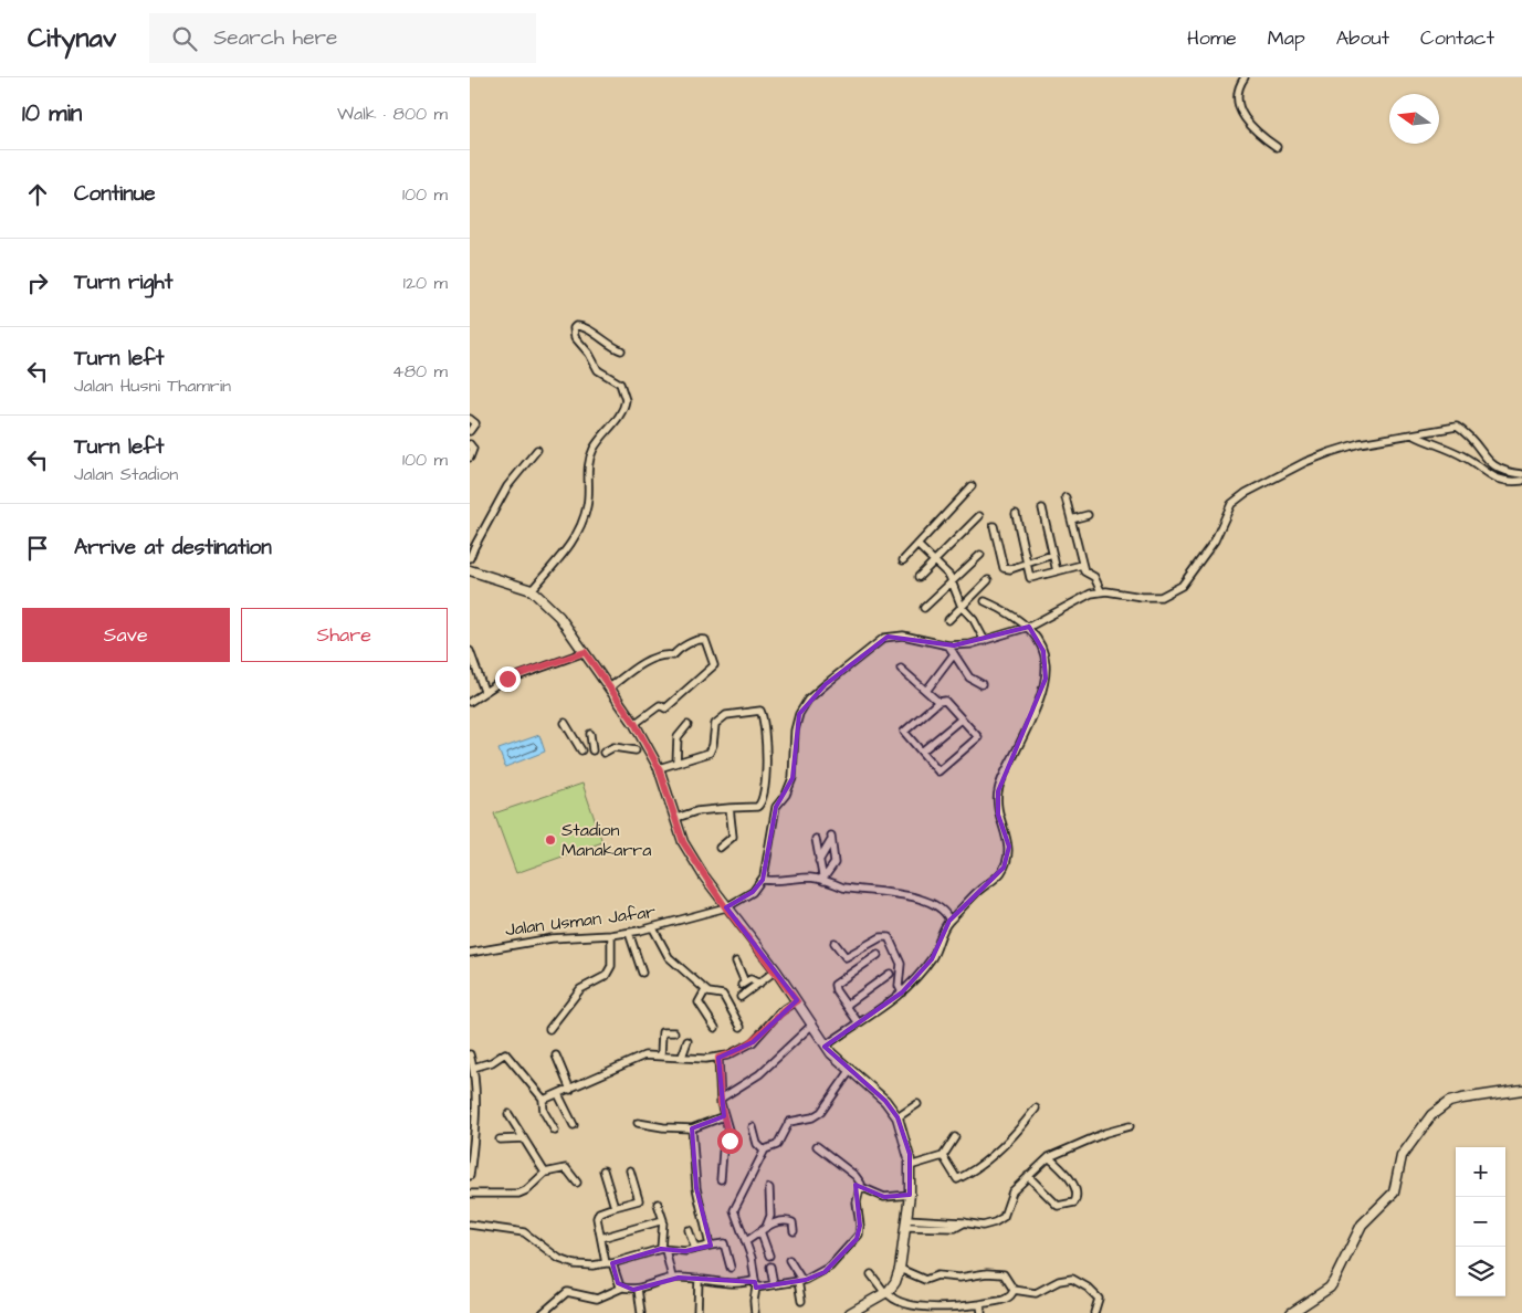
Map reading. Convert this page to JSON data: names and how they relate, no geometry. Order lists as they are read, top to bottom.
{
  "streets": {
    "street": ["Jalan Usman Jafar"]
  },
  "places": ["Stadion Manakarra"],
  "north": "left",
  "page": {
    "header": "Citynav",
    "search": "Search here",
    "nav": [
      "Home",
      "Map",
      "About",
      "Contact"
    ],
    "heading": ["10 min", "Walk · 800 m"],
    "list": [
      ["Continue", "100 m"],
      ["Turn right", "120 m"],
      ["Turn left", "Jalan Husni Thamrin", "480 m"],
      ["Turn left", "Jalan Stadion", "100 m"],
      "Arrive at destination"
    ],
    "buttons": ["Save", "Share"],
    "map_buttons": ["+", "−"]
  }
}
